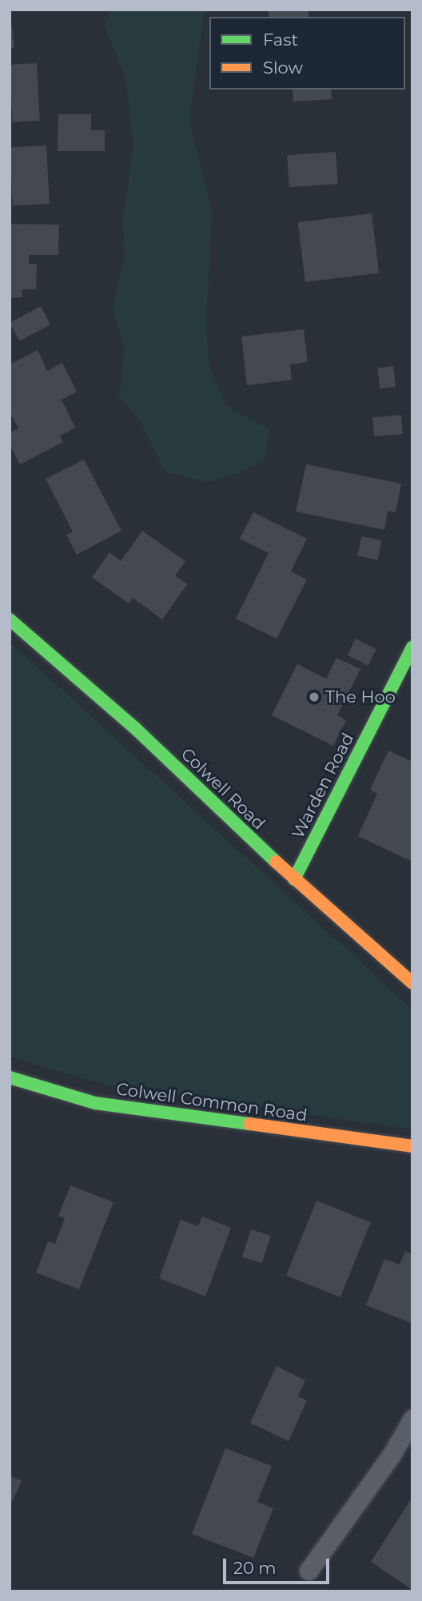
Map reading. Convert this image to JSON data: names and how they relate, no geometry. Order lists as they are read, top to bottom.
{
  "streets": {
    "street": ["Warden Road", "Colwell Road", "Colwell Common Road"]
  },
  "crossings": [
    ["Warden Road", "Colwell Road"]
  ],
  "places": ["The Hoo"],
  "legend": ["Fast", "Slow"],
  "scale_bar": "20 m"
}
